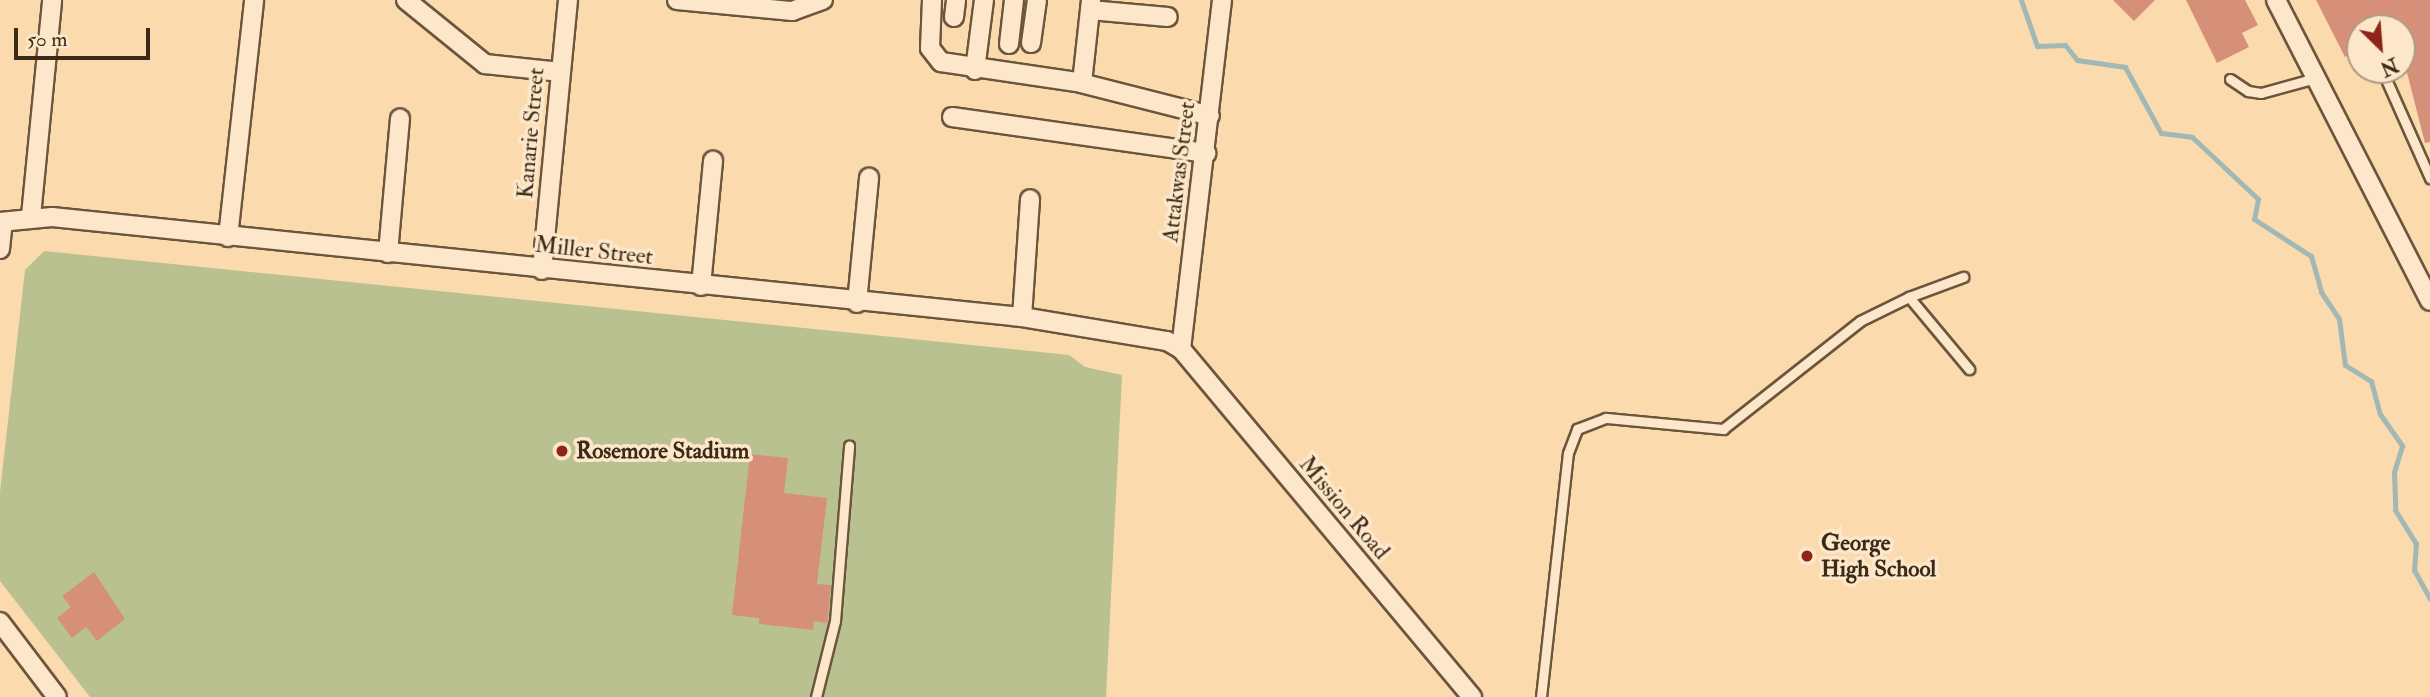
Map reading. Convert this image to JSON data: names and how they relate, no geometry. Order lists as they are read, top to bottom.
{
  "streets": {
    "street": [
      "Kanarie Street",
      "Attakwas Street",
      "Miller Street",
      "Mission Road"
    ]
  },
  "crossings": [
    ["Kanarie Street", "Miller Street"],
    ["Attakwas Street", "Miller Street"],
    ["Attakwas Street", "Mission Road"],
    ["Miller Street", "Mission Road"]
  ],
  "places": ["Rosemore Stadium", "George High School"],
  "scale_bar": "50 m",
  "north": "bottom right"
}
